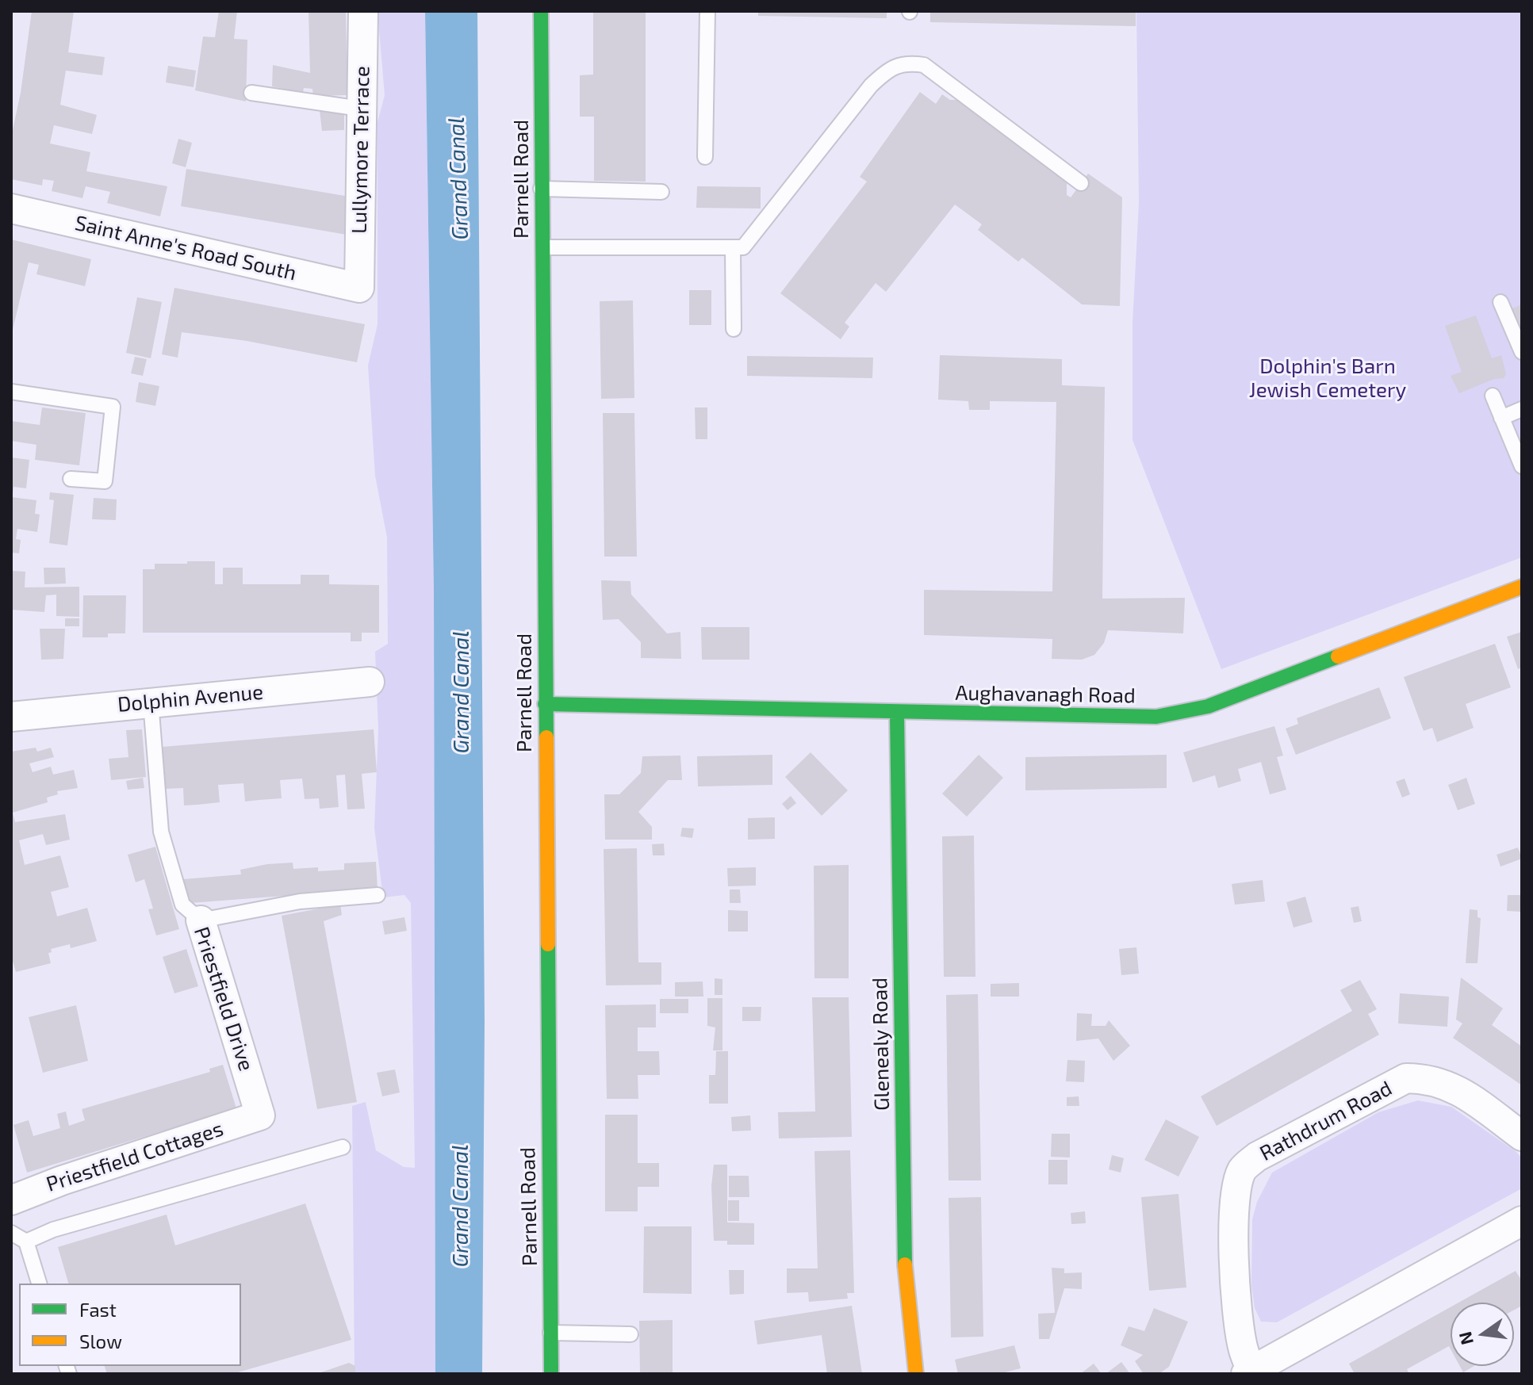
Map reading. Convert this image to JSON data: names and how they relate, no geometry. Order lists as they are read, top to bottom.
{
  "streets": {
    "street": [
      "Lullymore Terrace",
      "Parnell Road",
      "Saint Anne's Road South",
      "Aughavanagh Road",
      "Dolphin Avenue",
      "Priestfield Drive",
      "Glenealy Road",
      "Rathdrum Road",
      "Priestfield Cottages"
    ]
  },
  "crossings": [
    ["Lullymore Terrace", "Saint Anne's Road South"],
    ["Parnell Road", "Aughavanagh Road"],
    ["Aughavanagh Road", "Glenealy Road"],
    ["Dolphin Avenue", "Priestfield Drive"],
    ["Priestfield Drive", "Priestfield Cottages"]
  ],
  "water": ["Grand Canal"],
  "parks": ["Dolphin's Barn Jewish Cemetery"],
  "legend": ["Fast", "Slow"],
  "north": "left"
}
